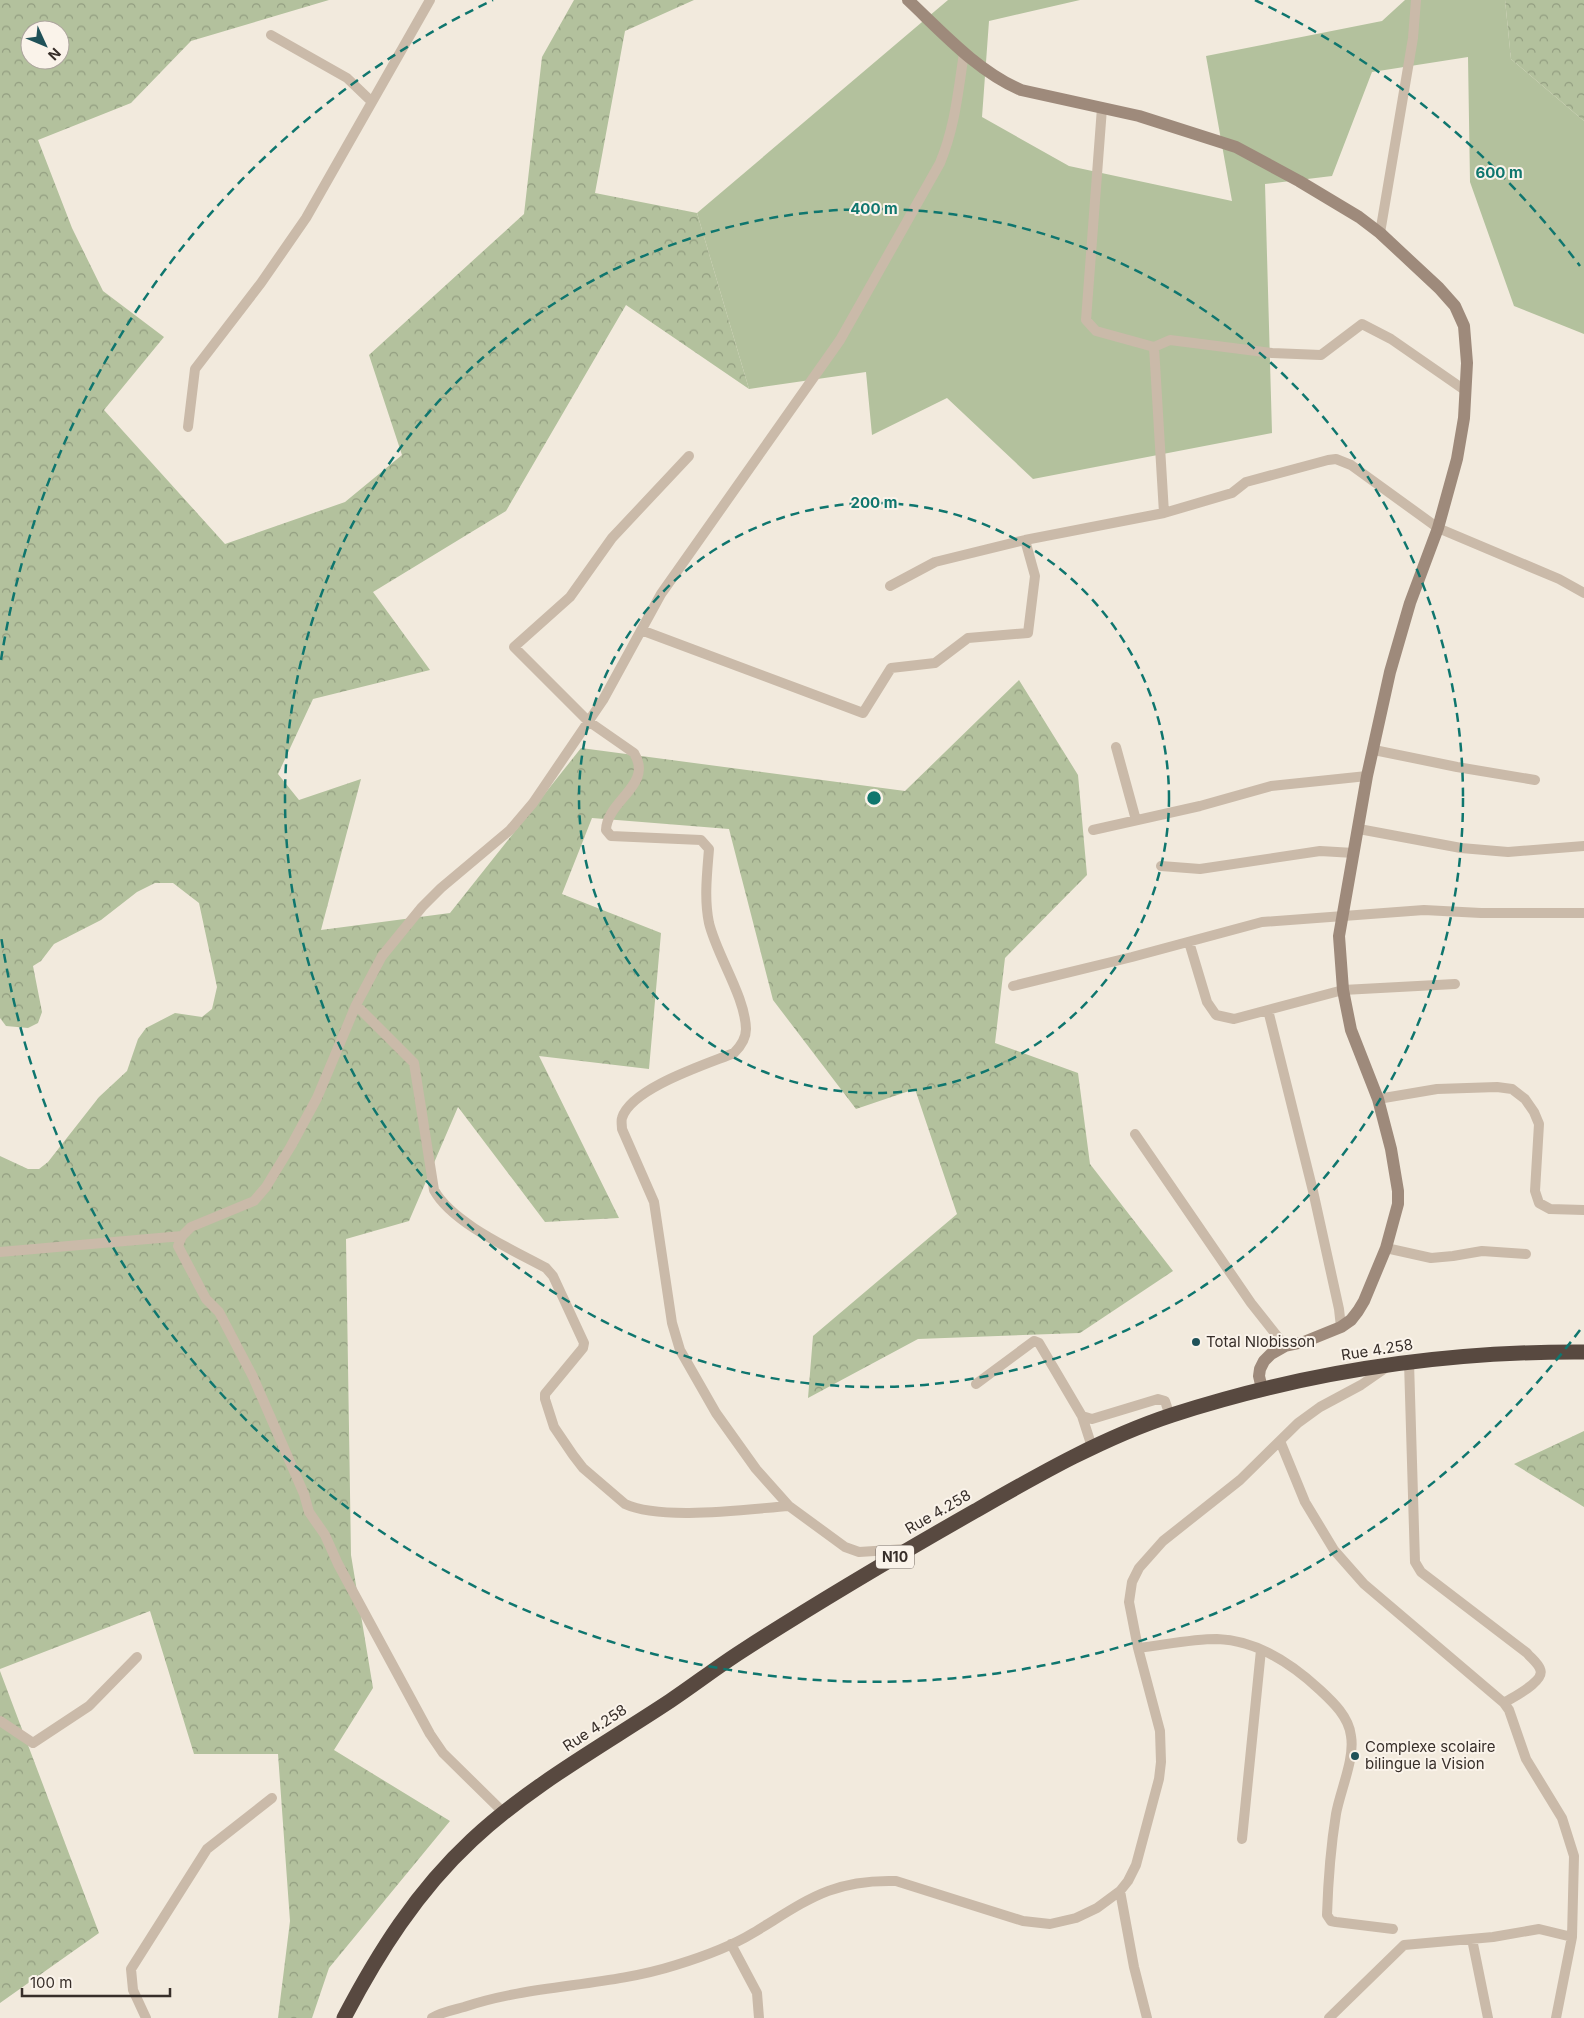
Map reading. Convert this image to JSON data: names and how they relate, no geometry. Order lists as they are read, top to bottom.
{
  "streets": {
    "highway": ["Rue 4.258", "N10"]
  },
  "places": ["Total Nlobisson", "Complexe scolaire bilingue la Vision"],
  "scale_bar": "100 m",
  "north": "bottom right",
  "rings": ["600 m", "400 m", "200 m"]
}
